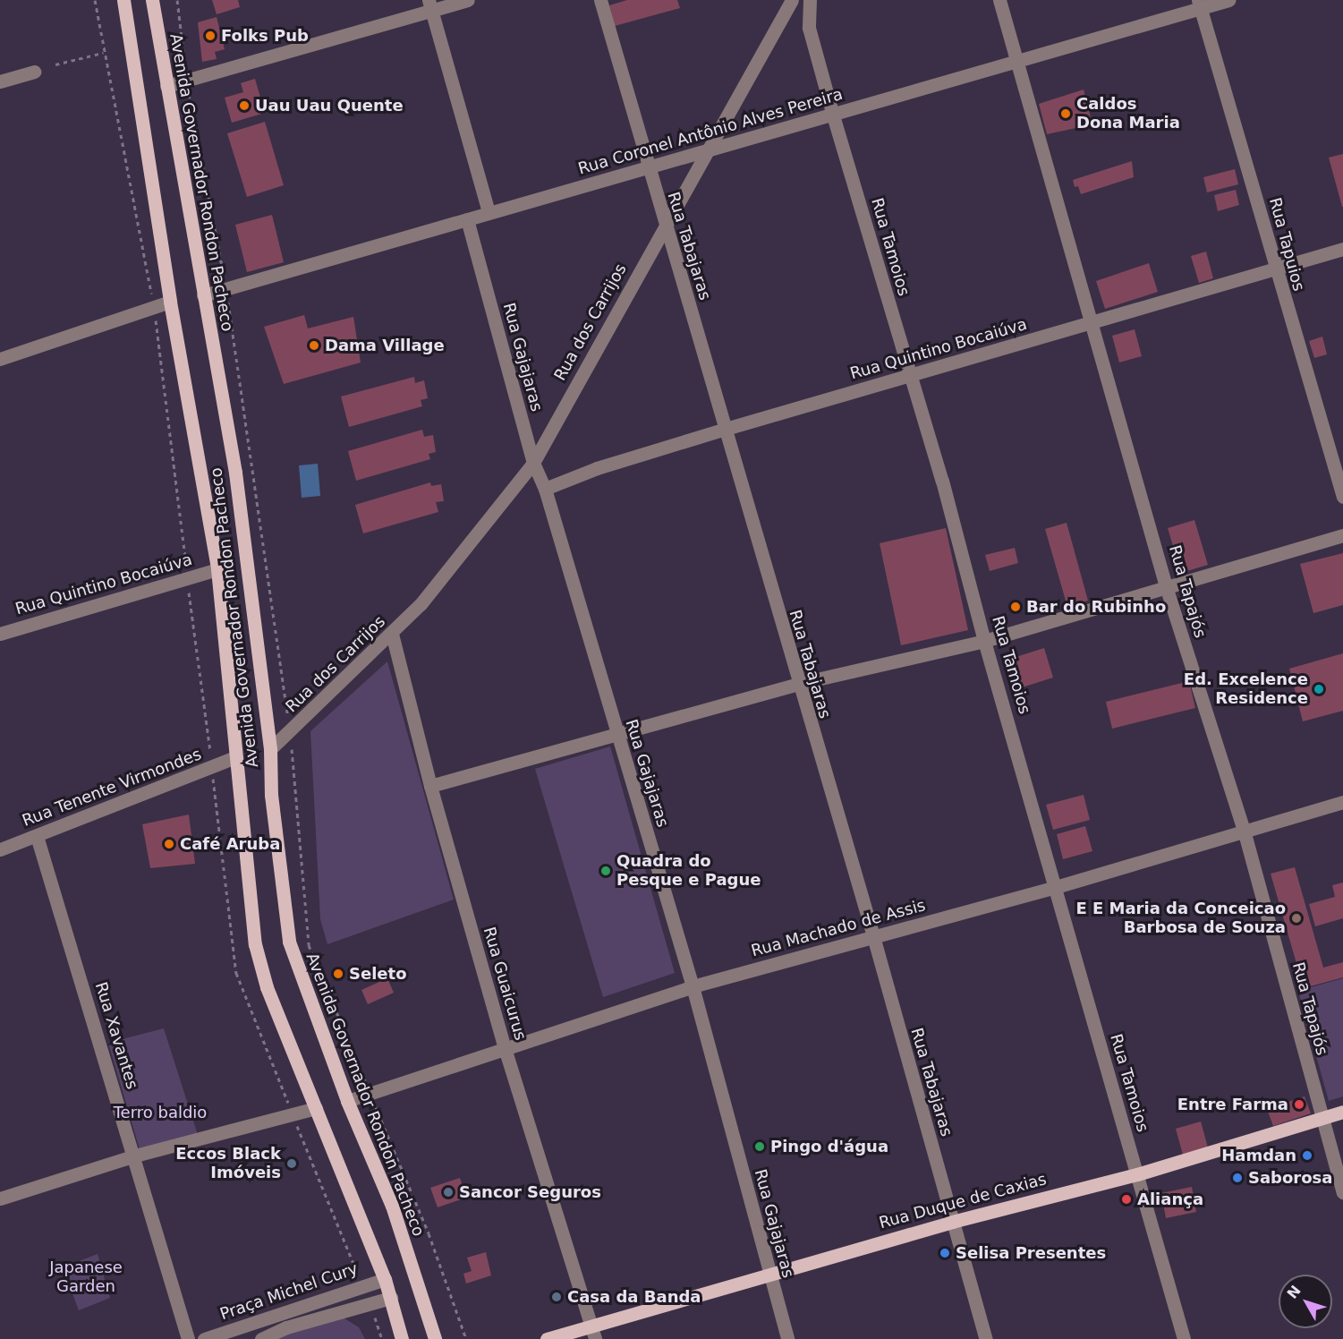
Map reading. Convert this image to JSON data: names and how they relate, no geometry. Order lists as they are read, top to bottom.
{
  "streets": {
    "main road": ["Avenida Governador Rondon Pacheco", "Rua Duque de Caxias"],
    "street": [
      "Rua Coronel Antônio Alves Pereira",
      "Rua Tapuios",
      "Rua Tabajaras",
      "Rua Tamoios",
      "Rua dos Carrijos",
      "Rua Quintino Bocaiúva",
      "Rua Gajajaras",
      "Rua Tapajós",
      "Rua Tenente Virmondes",
      "Rua Machado de Assis",
      "Rua Guaicurus",
      "Rua Xavantes",
      "Praça Michel Cury"
    ]
  },
  "crossings": [
    ["Rua Coronel Antônio Alves Pereira", "Avenida Governador Rondon Pacheco"],
    ["Rua Coronel Antônio Alves Pereira", "Rua Tapuios"],
    ["Rua Coronel Antônio Alves Pereira", "Rua Tabajaras"],
    ["Rua Coronel Antônio Alves Pereira", "Rua Tamoios"],
    ["Rua Coronel Antônio Alves Pereira", "Rua dos Carrijos"],
    ["Rua Coronel Antônio Alves Pereira", "Rua Gajajaras"],
    ["Rua Coronel Antônio Alves Pereira", "Rua Tapajós"],
    ["Avenida Governador Rondon Pacheco", "Rua dos Carrijos"],
    ["Avenida Governador Rondon Pacheco", "Rua Quintino Bocaiúva"],
    ["Avenida Governador Rondon Pacheco", "Rua Tenente Virmondes"],
    ["Avenida Governador Rondon Pacheco", "Rua Machado de Assis"],
    ["Avenida Governador Rondon Pacheco", "Praça Michel Cury"],
    ["Rua Tapuios", "Rua Quintino Bocaiúva"],
    ["Rua Tabajaras", "Rua dos Carrijos"],
    ["Rua Tabajaras", "Rua Quintino Bocaiúva"],
    ["Rua Tabajaras", "Rua Machado de Assis"],
    ["Rua Tabajaras", "Rua Duque de Caxias"],
    ["Rua Tamoios", "Rua Quintino Bocaiúva"],
    ["Rua Tamoios", "Rua Machado de Assis"],
    ["Rua Tamoios", "Rua Duque de Caxias"],
    ["Rua dos Carrijos", "Rua Gajajaras"],
    ["Rua dos Carrijos", "Rua Guaicurus"],
    ["Rua Quintino Bocaiúva", "Rua Gajajaras"],
    ["Rua Quintino Bocaiúva", "Rua Tapajós"],
    ["Rua Gajajaras", "Rua Machado de Assis"],
    ["Rua Gajajaras", "Rua Duque de Caxias"],
    ["Rua Tapajós", "Rua Machado de Assis"],
    ["Rua Tapajós", "Rua Duque de Caxias"],
    ["Rua Tenente Virmondes", "Rua Xavantes"],
    ["Rua Machado de Assis", "Rua Guaicurus"],
    ["Rua Guaicurus", "Rua Duque de Caxias"]
  ],
  "parks": ["Terro baldio", "Japanese Garden"],
  "places": [
    "Folks Pub",
    "Uau Uau Quente",
    "Caldos Dona Maria",
    "Dama Village",
    "Bar do Rubinho",
    "Ed. Excelence Residence",
    "Café Aruba",
    "Quadra do Pesque e Pague",
    "E E Maria da Conceicao Barbosa de Souza",
    "Seleto",
    "Entre Farma",
    "Pingo d'água",
    "Hamdan",
    "Eccos Black Imóveis",
    "Saborosa",
    "Sancor Seguros",
    "Aliança",
    "Selisa Presentes",
    "Casa da Banda"
  ],
  "north": "top left"
}
